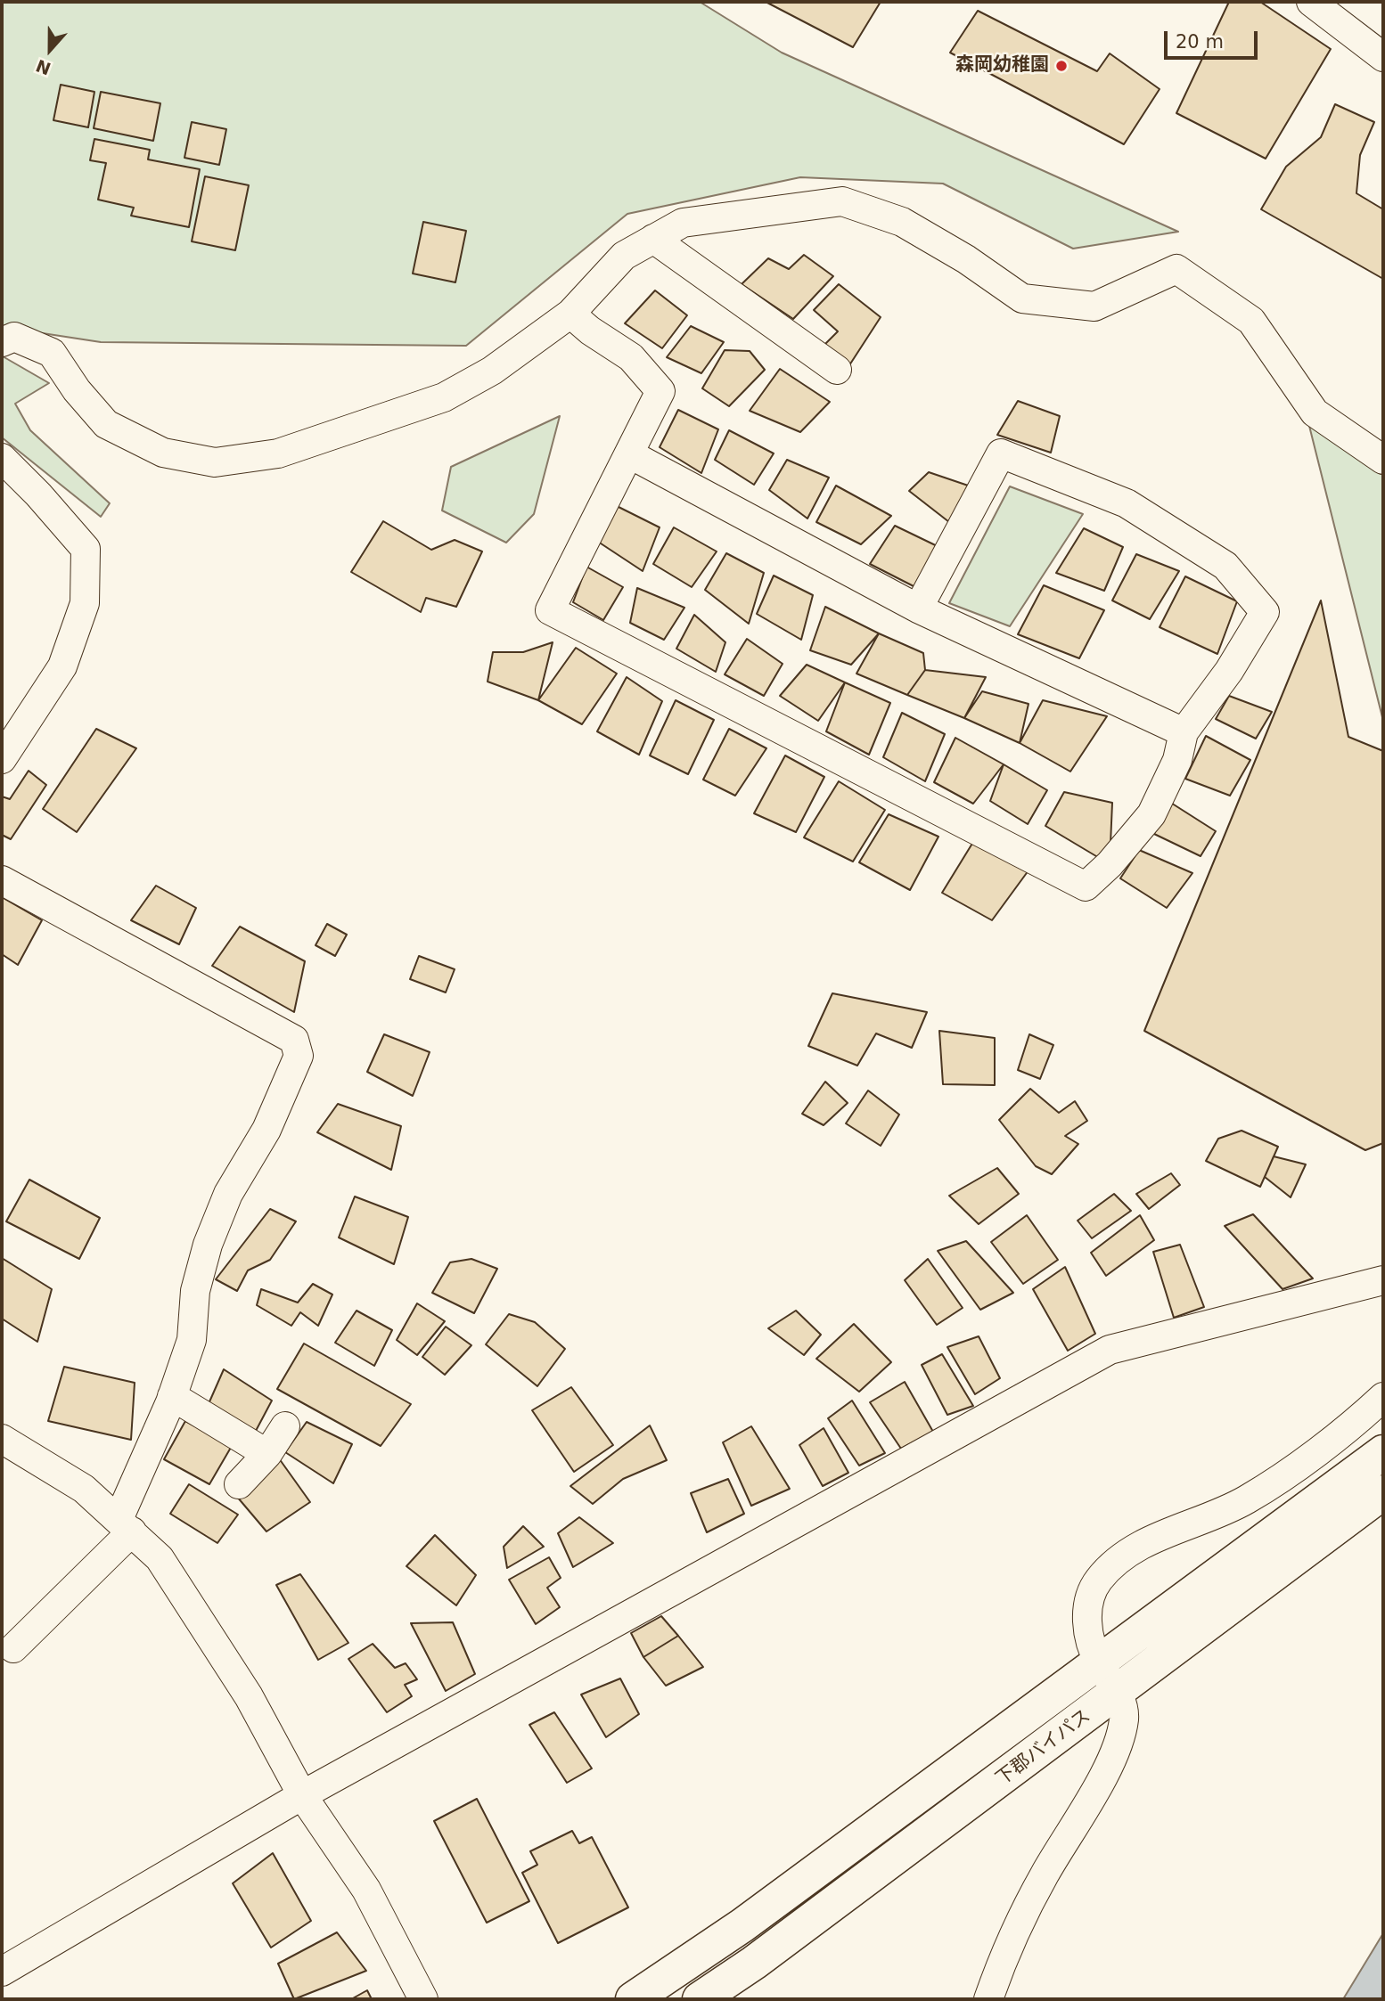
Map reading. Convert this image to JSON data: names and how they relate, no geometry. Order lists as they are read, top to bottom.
{
  "streets": {
    "street": ["下郡バイパス"]
  },
  "places": ["森岡幼稚園"],
  "scale_bar": "20 m",
  "north": "bottom"
}
